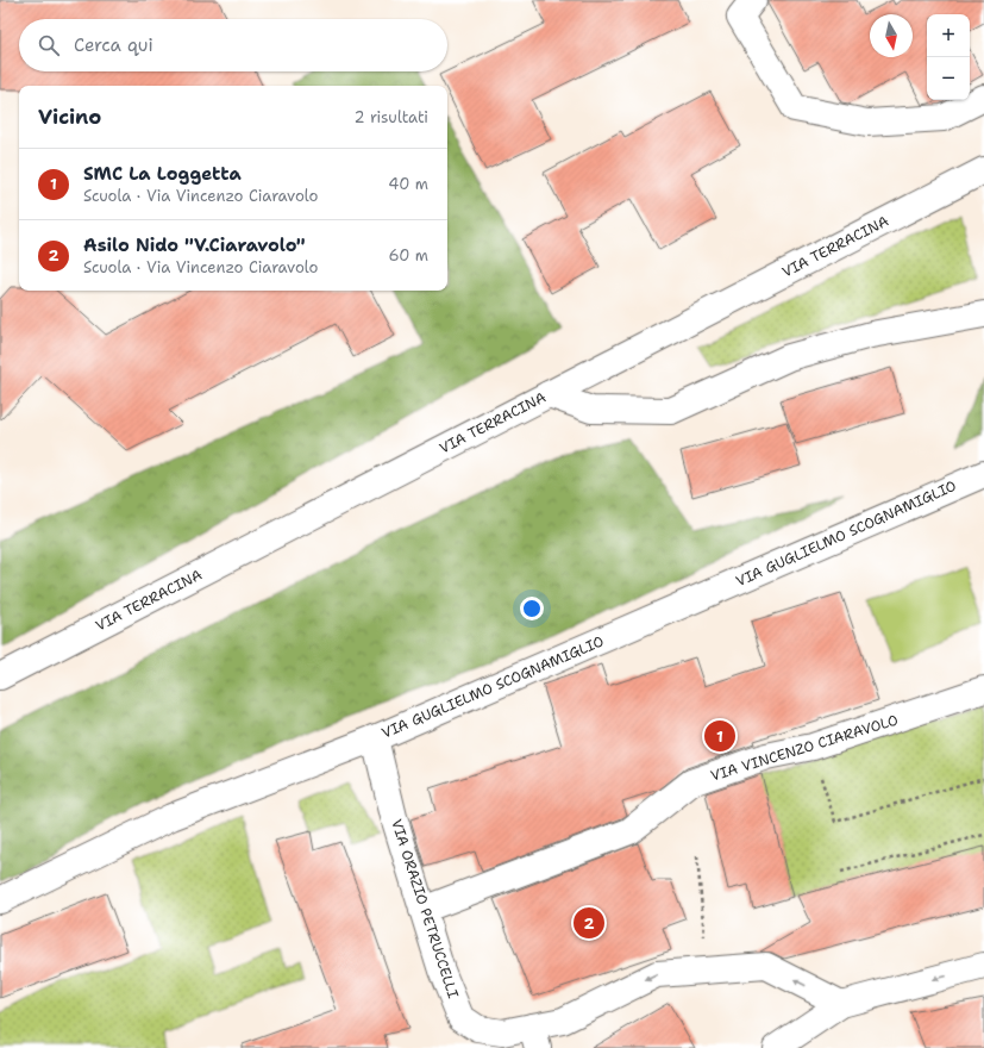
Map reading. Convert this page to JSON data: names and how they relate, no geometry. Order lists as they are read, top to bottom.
{
  "streets": {
    "street": [
      "VIA TERRACINA",
      "VIA GUGLIELMO SCOGNAMIGLIO",
      "VIA VINCENZO CIARAVOLO",
      "VIA ORAZIO PETRUCCELLI"
    ]
  },
  "crossings": [
    ["VIA GUGLIELMO SCOGNAMIGLIO", "VIA ORAZIO PETRUCCELLI"],
    ["VIA VINCENZO CIARAVOLO", "VIA ORAZIO PETRUCCELLI"]
  ],
  "one_way": ["VIA ORAZIO PETRUCCELLI"],
  "north": "bottom",
  "page": {
    "map_buttons": ["+", "−"],
    "search": "Cerca qui",
    "heading": ["Vicino", "2 risultati"],
    "list": [
      {
        "mark": "1",
        "name": "SMC La Loggetta",
        "note": "Scuola · Via Vincenzo Ciaravolo",
        "value": "40 m"
      },
      {
        "mark": "2",
        "name": "Asilo Nido \"V.Ciaravolo\"",
        "note": "Scuola · Via Vincenzo Ciaravolo",
        "value": "60 m"
      }
    ],
    "pins": ["1", "2"]
  }
}
